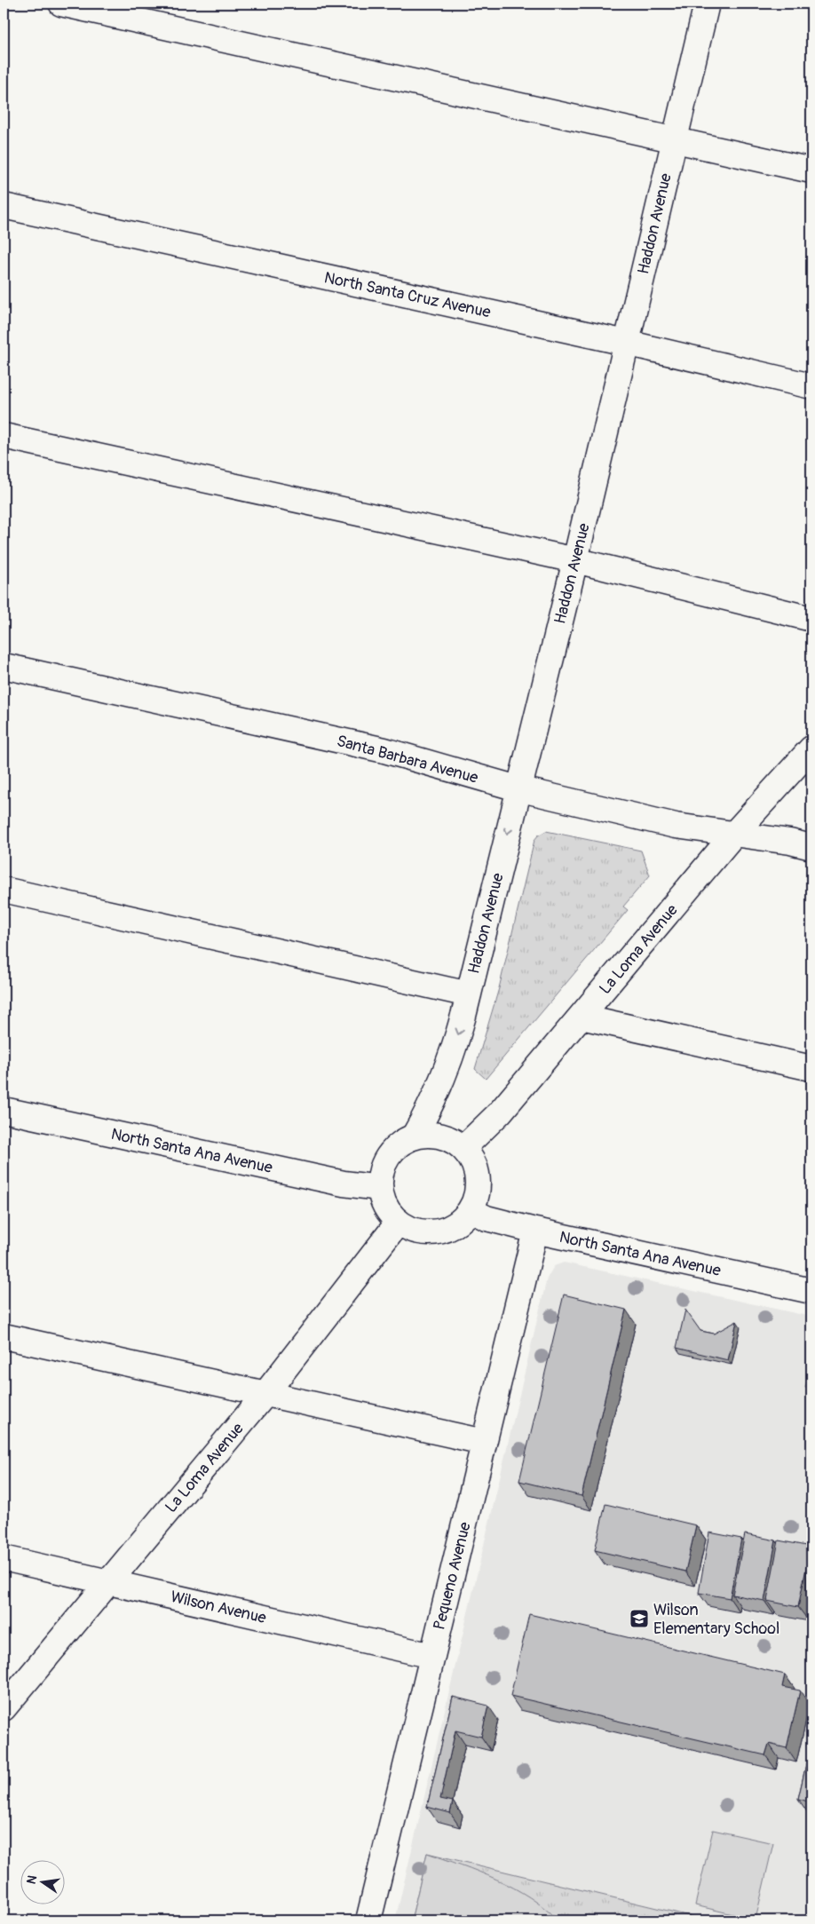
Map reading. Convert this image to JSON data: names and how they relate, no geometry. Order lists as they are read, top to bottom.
{
  "streets": {
    "street": [
      "Haddon Avenue",
      "North Santa Cruz Avenue",
      "Santa Barbara Avenue",
      "La Loma Avenue",
      "North Santa Ana Avenue",
      "Pequeno Avenue",
      "Wilson Avenue"
    ]
  },
  "crossings": [
    ["Haddon Avenue", "North Santa Cruz Avenue"],
    ["Haddon Avenue", "Santa Barbara Avenue"],
    ["Haddon Avenue", "La Loma Avenue"],
    ["Haddon Avenue", "North Santa Ana Avenue"],
    ["Santa Barbara Avenue", "La Loma Avenue"],
    ["La Loma Avenue", "North Santa Ana Avenue"],
    ["La Loma Avenue", "Wilson Avenue"],
    ["North Santa Ana Avenue", "Pequeno Avenue"],
    ["Pequeno Avenue", "Wilson Avenue"]
  ],
  "places": {
    "school or university": ["Wilson Elementary School"]
  },
  "north": "left"
}
